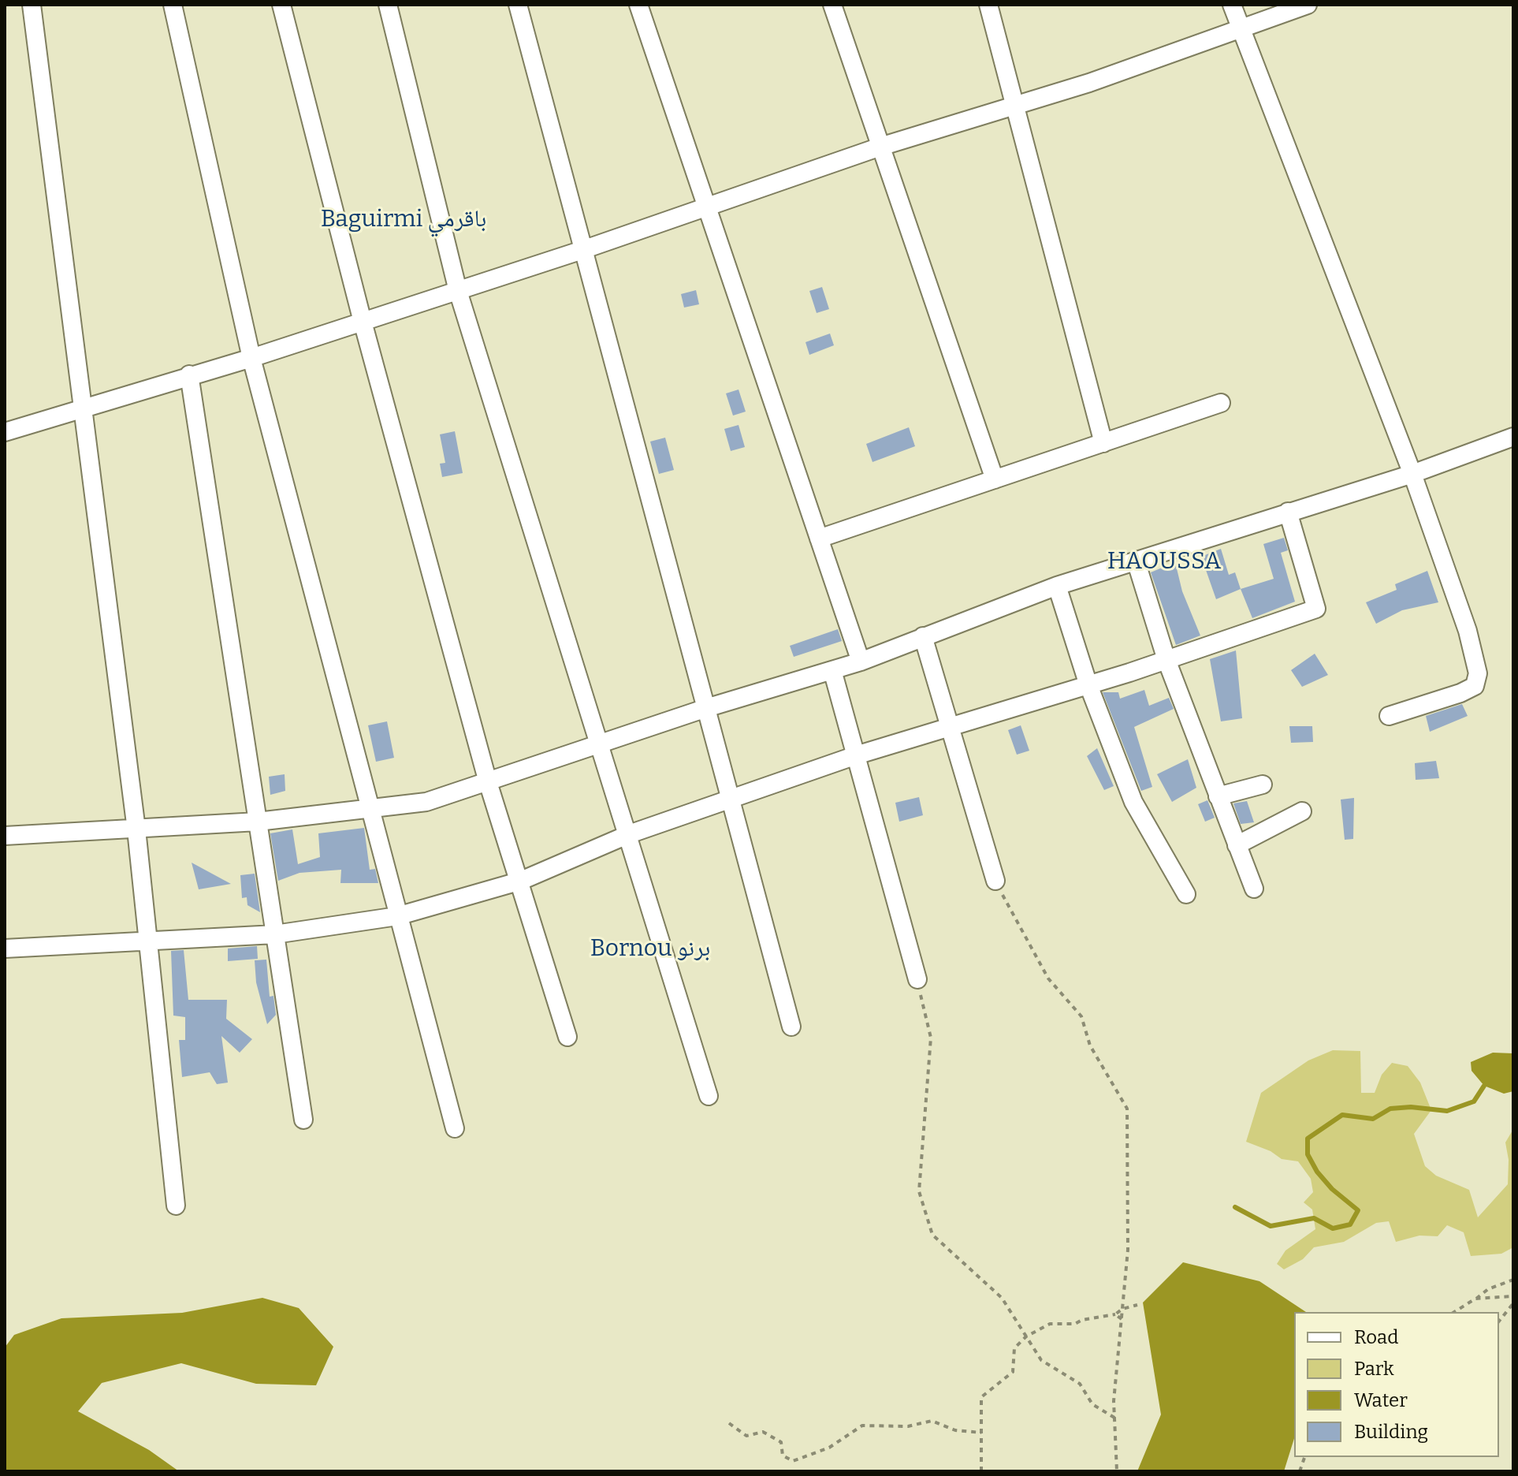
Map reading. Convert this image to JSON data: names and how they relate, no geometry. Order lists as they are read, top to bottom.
{
  "districts": ["Baguirmi باقرمي", "HAOUSSA", "Bornou برنو"],
  "legend": [
    "Road",
    "Park",
    "Water",
    "Building"
  ]
}
